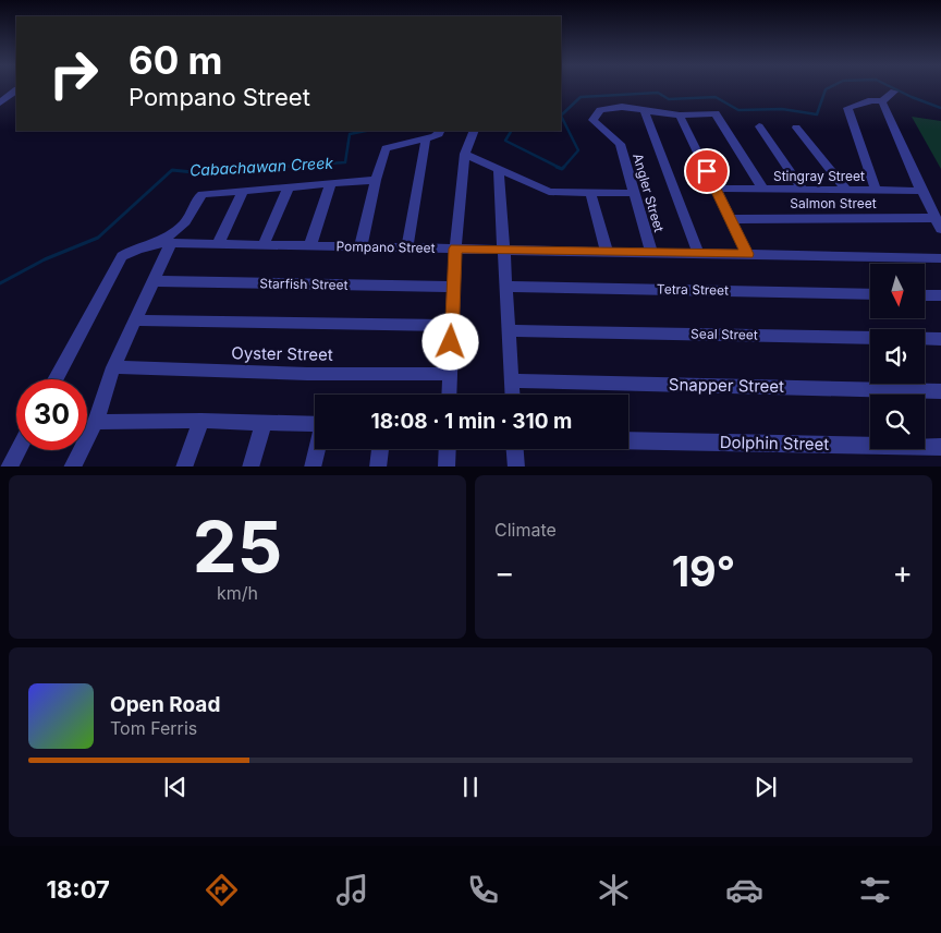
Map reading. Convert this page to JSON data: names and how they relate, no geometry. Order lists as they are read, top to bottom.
{
  "streets": {
    "street": [
      "Stingray Street",
      "Angler Street",
      "Salmon Street",
      "Pompano Street",
      "Starfish Street",
      "Tetra Street",
      "Seal Street",
      "Oyster Street",
      "Snapper Street",
      "Dolphin Street"
    ]
  },
  "crossings": [
    ["Angler Street", "Pompano Street"]
  ],
  "water": ["Cabachawan Creek"],
  "north": "bottom",
  "page": {
    "turn": ["60 m", "Pompano Street"],
    "limit": "30",
    "trip": "18:08 · 1 min · 310 m",
    "tile": [
      ["25", "km/h"],
      "Climate"
    ],
    "heat": ["−", "19°", "+"],
    "song": ["Open Road", "Tom Ferris"],
    "tabs": "18:07"
  }
}
